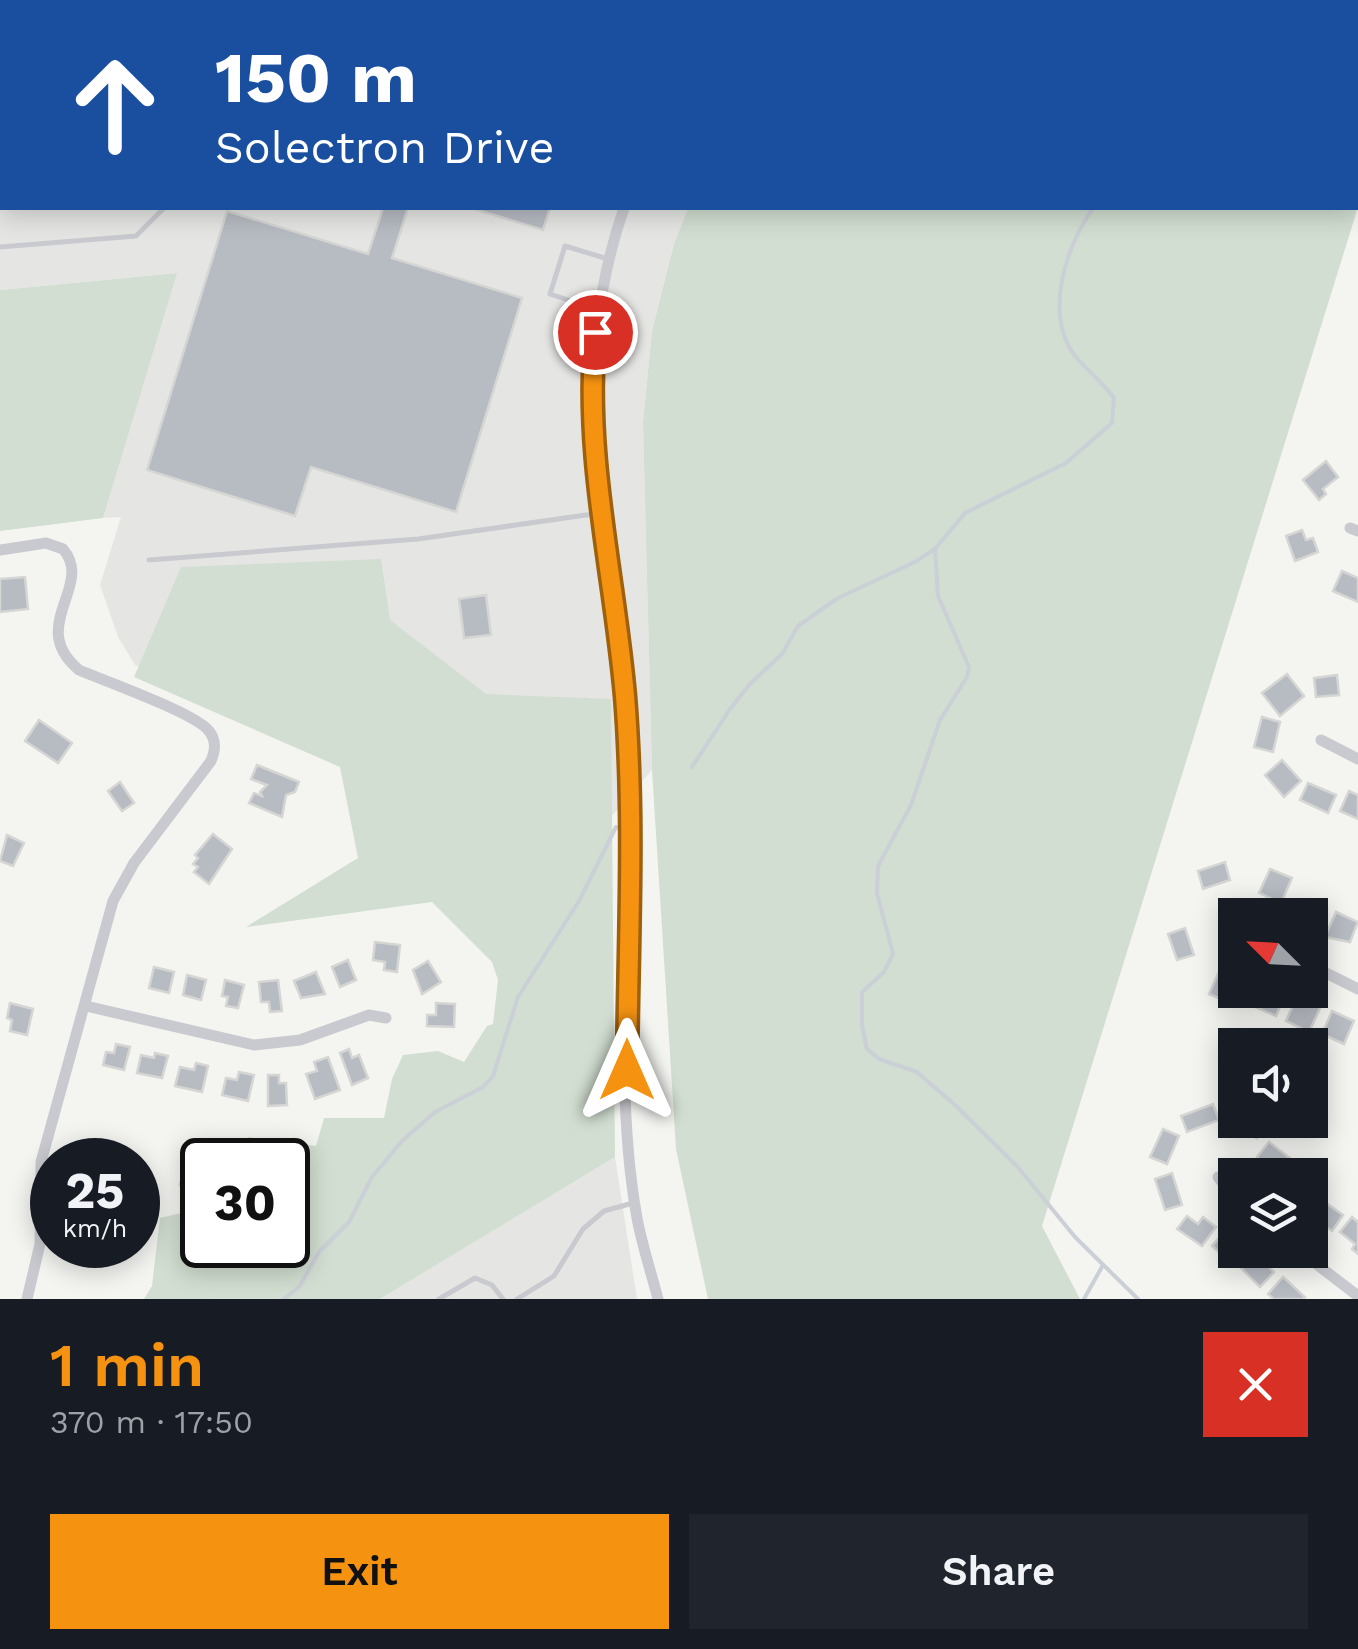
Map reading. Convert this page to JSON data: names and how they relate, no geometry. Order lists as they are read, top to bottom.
{
  "north": "top left",
  "page": {
    "turn": ["150 m", "Solectron Drive"],
    "speed": "25 km/h",
    "limit": "30",
    "heading": ["1 min", "370 m · 17:50"],
    "buttons": ["Exit", "Share"]
  }
}
